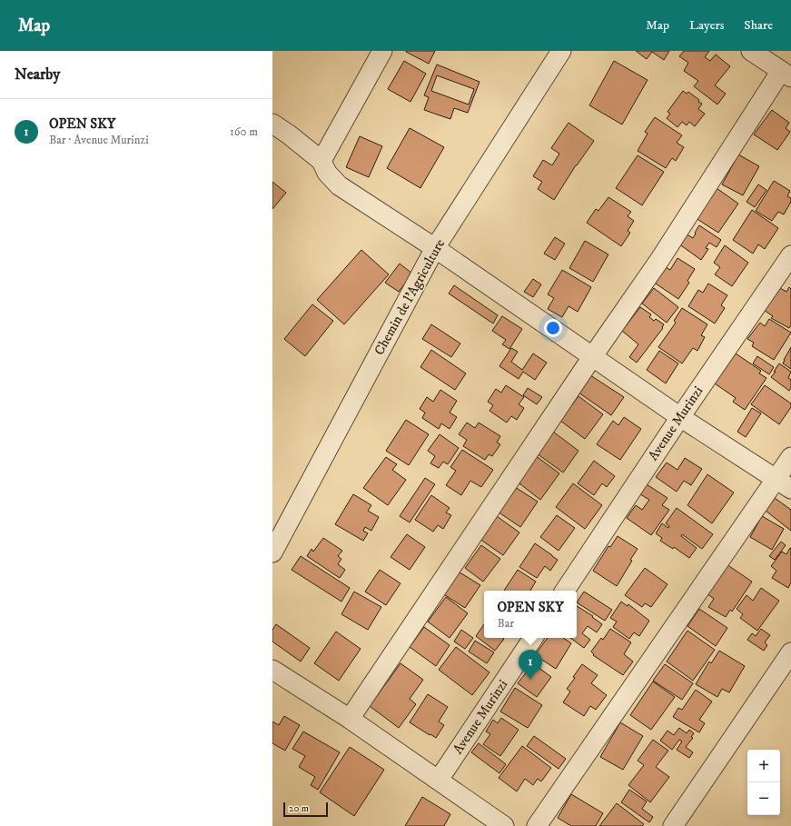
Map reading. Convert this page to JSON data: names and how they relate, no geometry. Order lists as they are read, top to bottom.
{
  "streets": {
    "street": ["Chemin de l'Agriculture", "Avenue Murinzi"]
  },
  "scale_bar": "20 m",
  "page": {
    "header": "Map",
    "nav": ["Map", "Layers", "Share"],
    "heading": "Nearby",
    "list": [
      {
        "mark": "1",
        "name": "OPEN SKY",
        "note": "Bar · Avenue Murinzi",
        "value": "160 m"
      }
    ],
    "popup": ["OPEN SKY", "Bar"],
    "pins": "1",
    "map_buttons": ["+", "−"],
    "scale": "20 m"
  }
}
